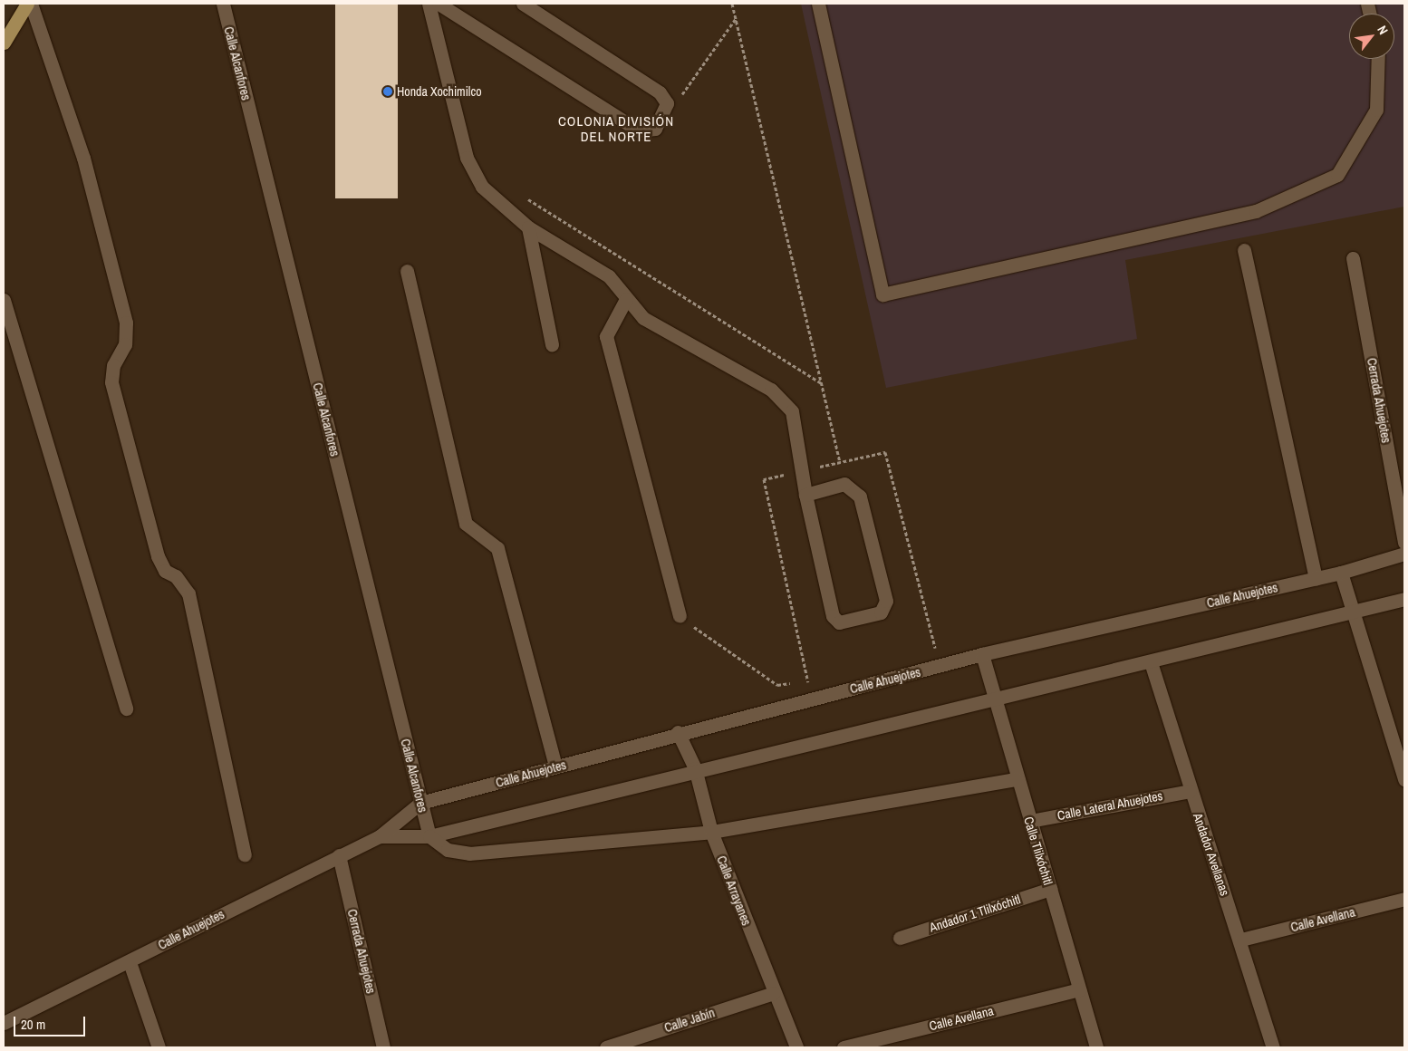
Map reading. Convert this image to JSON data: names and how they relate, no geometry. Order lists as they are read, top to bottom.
{
  "streets": {
    "street": [
      "Calle Alcanfores",
      "Cerrada Ahuejotes",
      "Calle Ahuejotes",
      "Calle Lateral Ahuejotes",
      "Calle Tlilxóchitl",
      "Andador Avellanas",
      "Calle Arrayanes",
      "Andador 1 Tlilxóchitl",
      "Calle Avellana",
      "Calle Jabín"
    ]
  },
  "crossings": [
    ["Calle Alcanfores", "Calle Ahuejotes"],
    ["Cerrada Ahuejotes", "Calle Ahuejotes"],
    ["Calle Ahuejotes", "Calle Tlilxóchitl"],
    ["Calle Ahuejotes", "Andador Avellanas"],
    ["Calle Ahuejotes", "Calle Arrayanes"],
    ["Calle Lateral Ahuejotes", "Calle Tlilxóchitl"],
    ["Calle Lateral Ahuejotes", "Andador Avellanas"],
    ["Calle Tlilxóchitl", "Andador 1 Tlilxóchitl"],
    ["Calle Tlilxóchitl", "Calle Avellana"],
    ["Andador Avellanas", "Calle Avellana"],
    ["Calle Arrayanes", "Calle Jabín"]
  ],
  "districts": ["COLONIA DIVISIÓN DEL NORTE"],
  "places": ["Honda Xochimilco"],
  "scale_bar": "20 m",
  "north": "top right"
}
